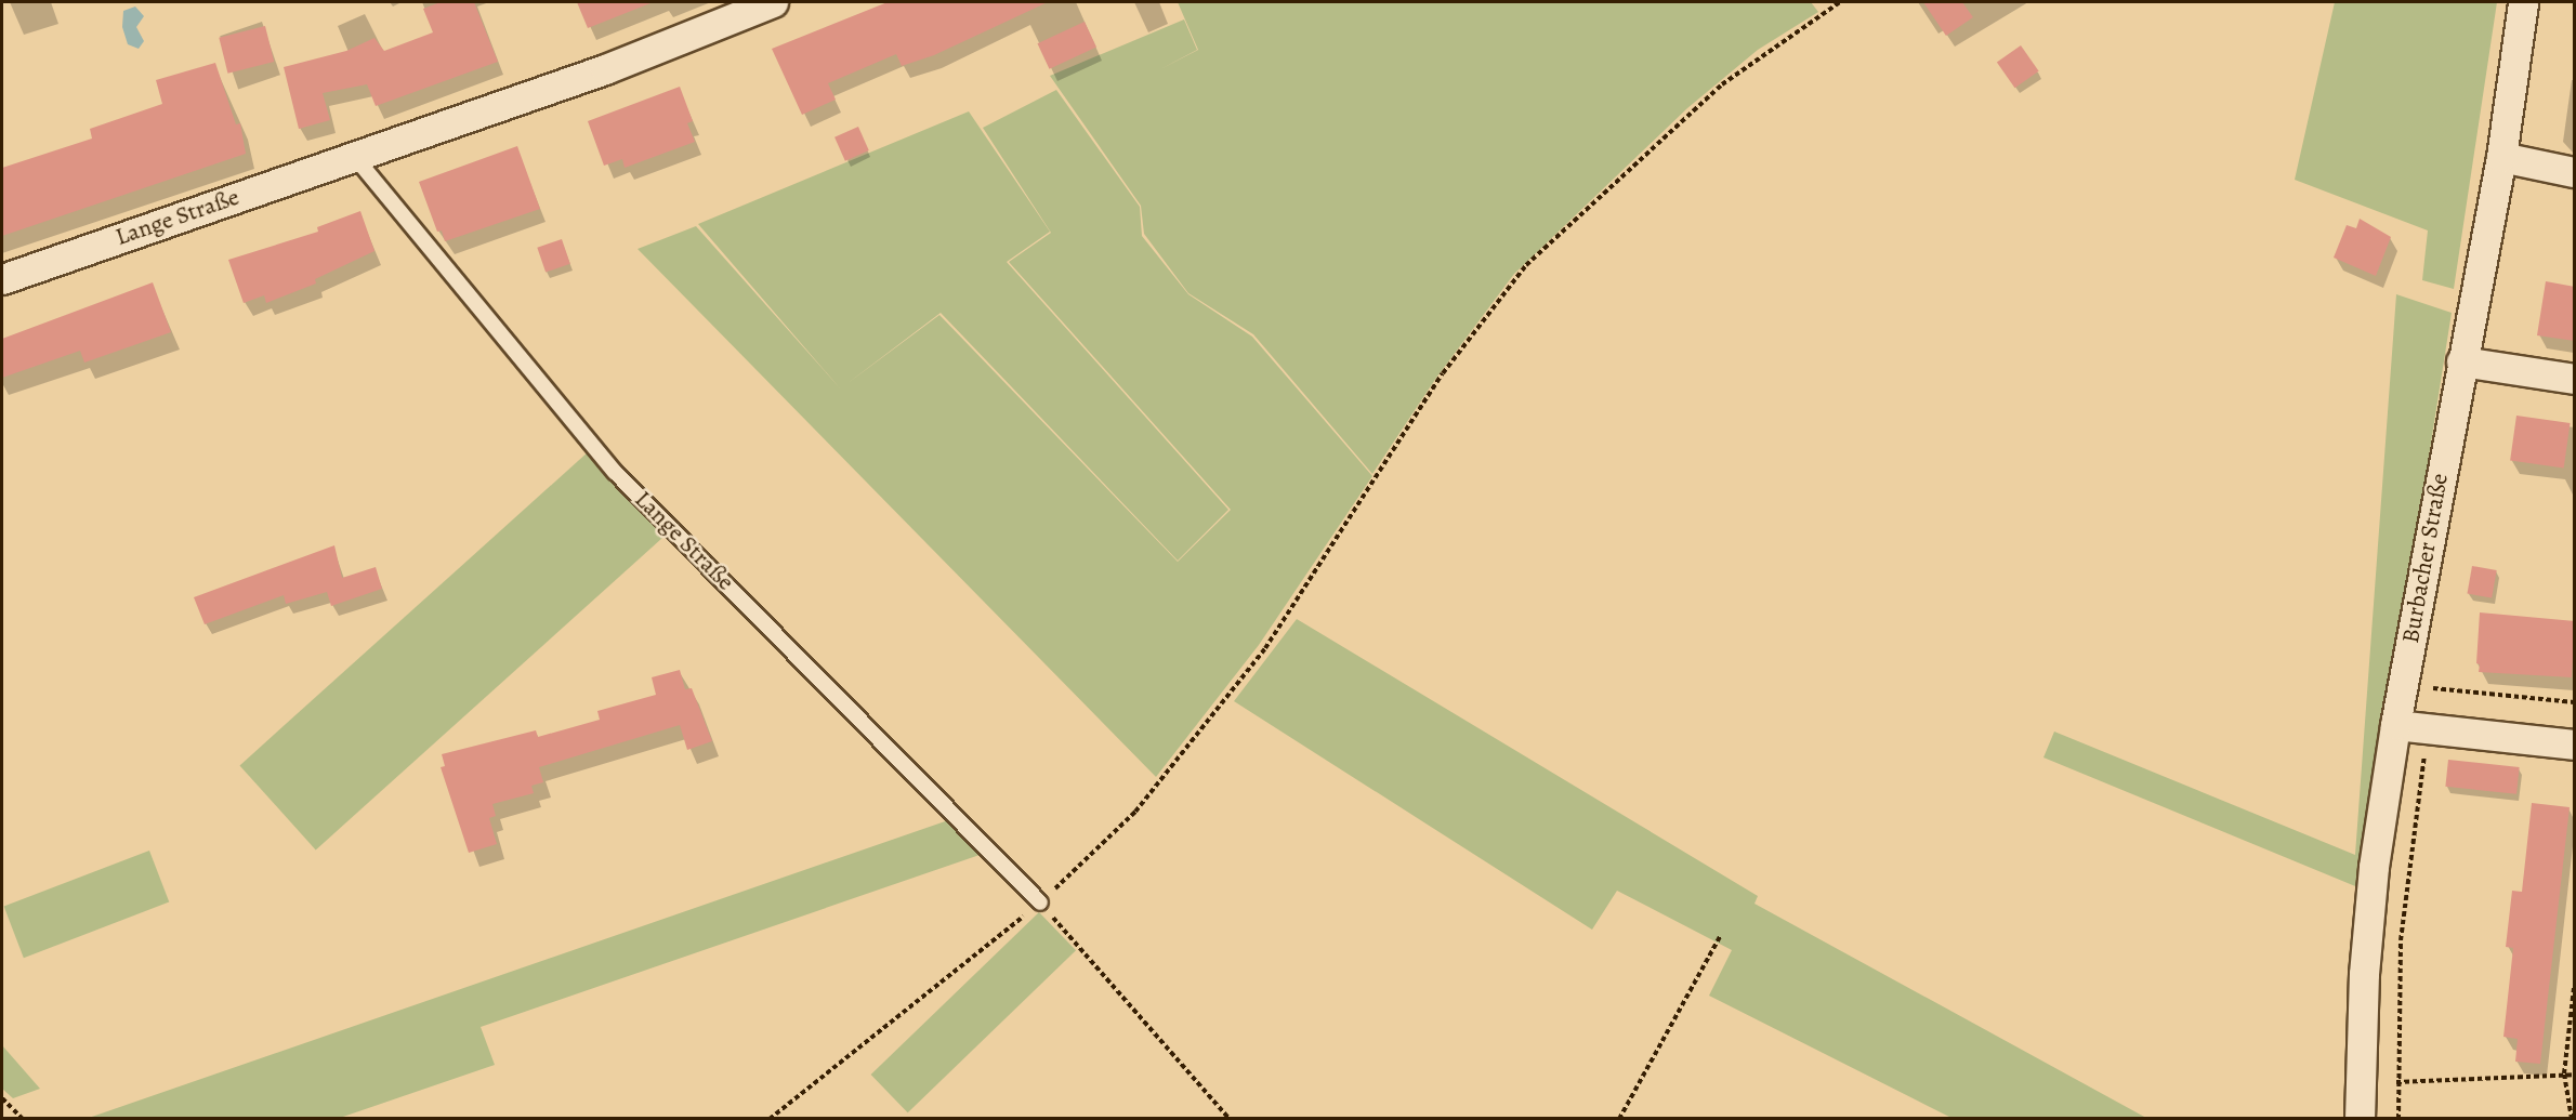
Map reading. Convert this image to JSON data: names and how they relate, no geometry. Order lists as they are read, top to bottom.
{
  "streets": {
    "street": ["Lange Straße", "Burbacher Straße"]
  }
}
